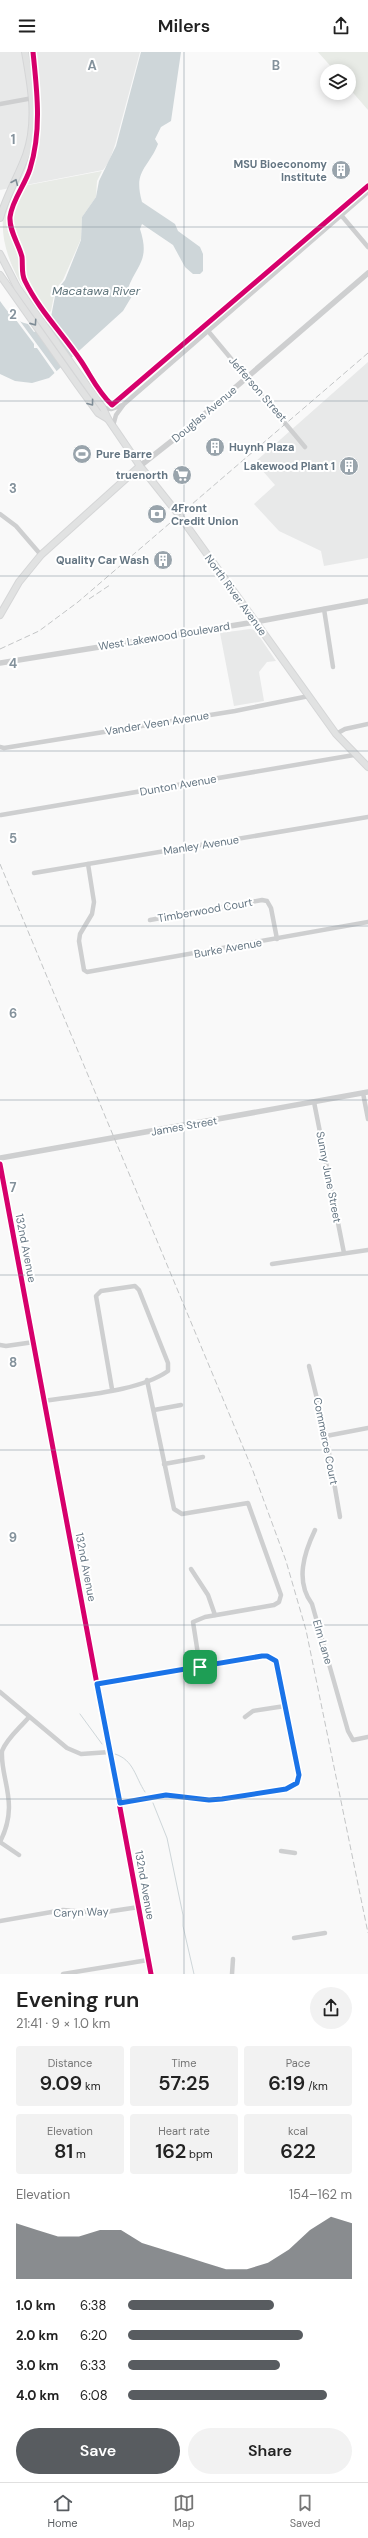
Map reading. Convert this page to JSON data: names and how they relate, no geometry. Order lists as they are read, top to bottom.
{
  "streets": {
    "main road": ["Douglas Avenue", "North River Avenue"],
    "street": [
      "Jefferson Street",
      "West Lakewood Boulevard",
      "Vander Veen Avenue",
      "Dunton Avenue",
      "Manley Avenue",
      "Timberwood Court",
      "Burke Avenue",
      "James Street",
      "Sunny June Street",
      "132nd Avenue",
      "Commerce Court",
      "Elm Lane",
      "Caryn Way"
    ]
  },
  "crossings": [
    ["Jefferson Street", "Douglas Avenue"],
    ["Douglas Avenue", "North River Avenue"],
    ["North River Avenue", "West Lakewood Boulevard"],
    ["North River Avenue", "Vander Veen Avenue"],
    ["North River Avenue", "Dunton Avenue"],
    ["Manley Avenue", "Burke Avenue"],
    ["Timberwood Court", "Burke Avenue"],
    ["James Street", "Sunny June Street"],
    ["132nd Avenue", "Caryn Way"]
  ],
  "water": ["Macatawa River"],
  "places": {
    "building": [
      "MSU Bioeconomy Institute",
      "Huynh Plaza",
      "Lakewood Plant 1",
      "Quality Car Wash"
    ],
    "sports": ["Pure Barre"],
    "supermarket": ["truenorth"],
    "bank": ["4Front Credit Union"]
  },
  "page": {
    "header": "Milers",
    "heading": ["Evening run", "21:41 · 9 × 1.0 km"],
    "stats": [
      ["Distance", "9.09 km"],
      ["Time", "57:25"],
      ["Pace", "6:19 /km"],
      ["Elevation", "81 m"],
      ["Heart rate", "162 bpm"],
      ["kcal", "622"]
    ],
    "chart": ["Elevation", "154–162 m"],
    "list": [
      {
        "name": "1.0 km",
        "note": "6:38"
      },
      {
        "name": "2.0 km",
        "note": "6:20"
      },
      {
        "name": "3.0 km",
        "note": "6:33"
      },
      {
        "name": "4.0 km",
        "note": "6:08"
      }
    ],
    "buttons": ["Save", "Share"],
    "tabs": ["Home", "Map", "Saved"]
  },
  "grid": {
    "columns": ["A", "B"],
    "rows": [
      "1",
      "2",
      "3",
      "4",
      "5",
      "6",
      "7",
      "8",
      "9"
    ]
  }
}
